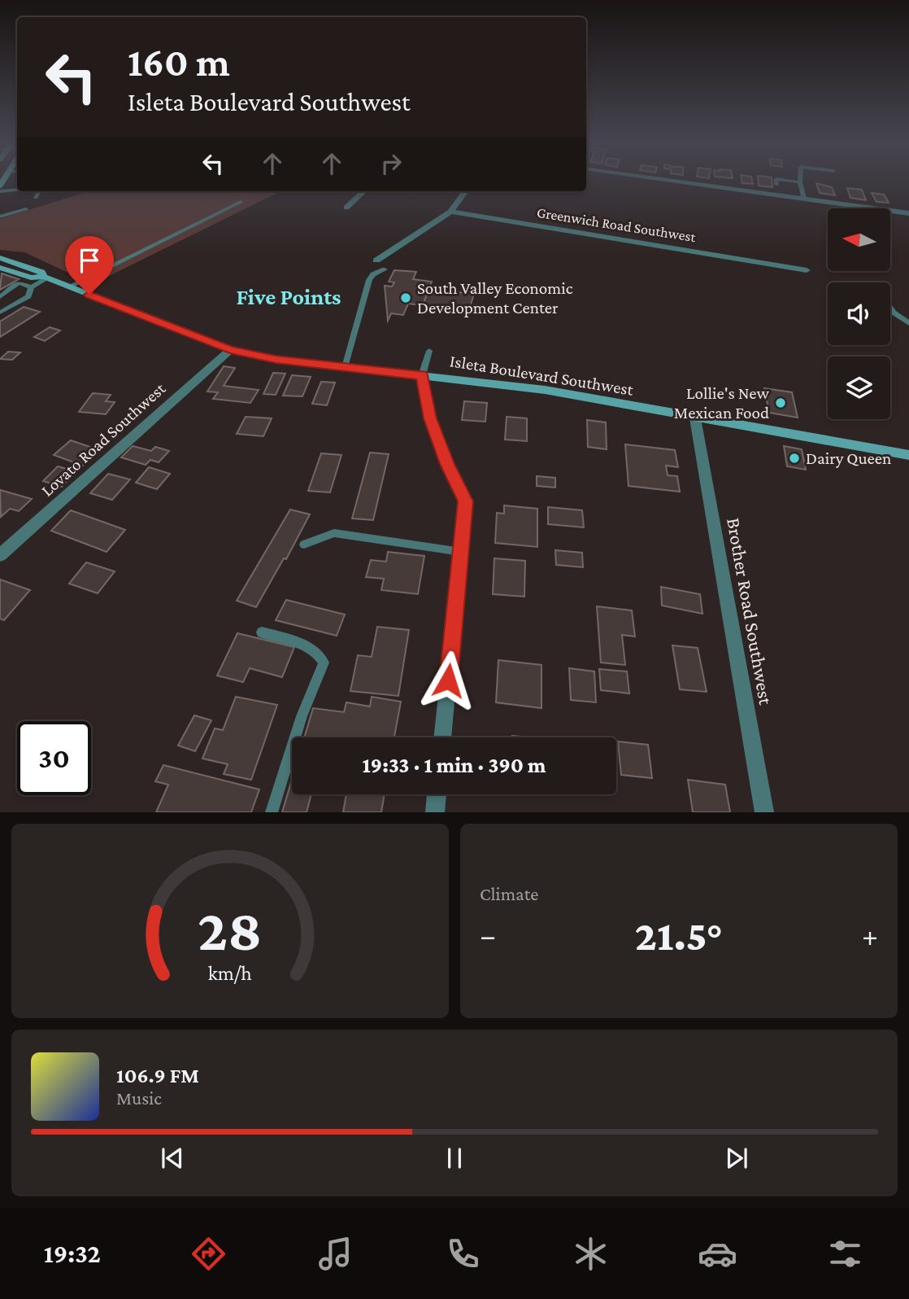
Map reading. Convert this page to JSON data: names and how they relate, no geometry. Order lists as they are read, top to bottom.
{
  "streets": {
    "main road": ["Isleta Boulevard Southwest"],
    "street": ["Greenwich Road Southwest", "Lovato Road Southwest", "Brother Road Southwest"]
  },
  "crossings": [
    ["Isleta Boulevard Southwest", "Lovato Road Southwest"],
    ["Isleta Boulevard Southwest", "Brother Road Southwest"]
  ],
  "districts": ["Five Points"],
  "places": ["South Valley Economic Development Center", "Lollie's New Mexican Food", "Dairy Queen"],
  "north": "left",
  "page": {
    "turn": ["160 m", "Isleta Boulevard Southwest"],
    "limit": "30",
    "trip": "19:33 · 1 min · 390 m",
    "tile": "Climate",
    "heat": ["−", "21.5°", "+"],
    "song": ["106.9 FM", "Music"],
    "tabs": "19:32",
    "gauge": ["28", "km/h"]
  }
}
